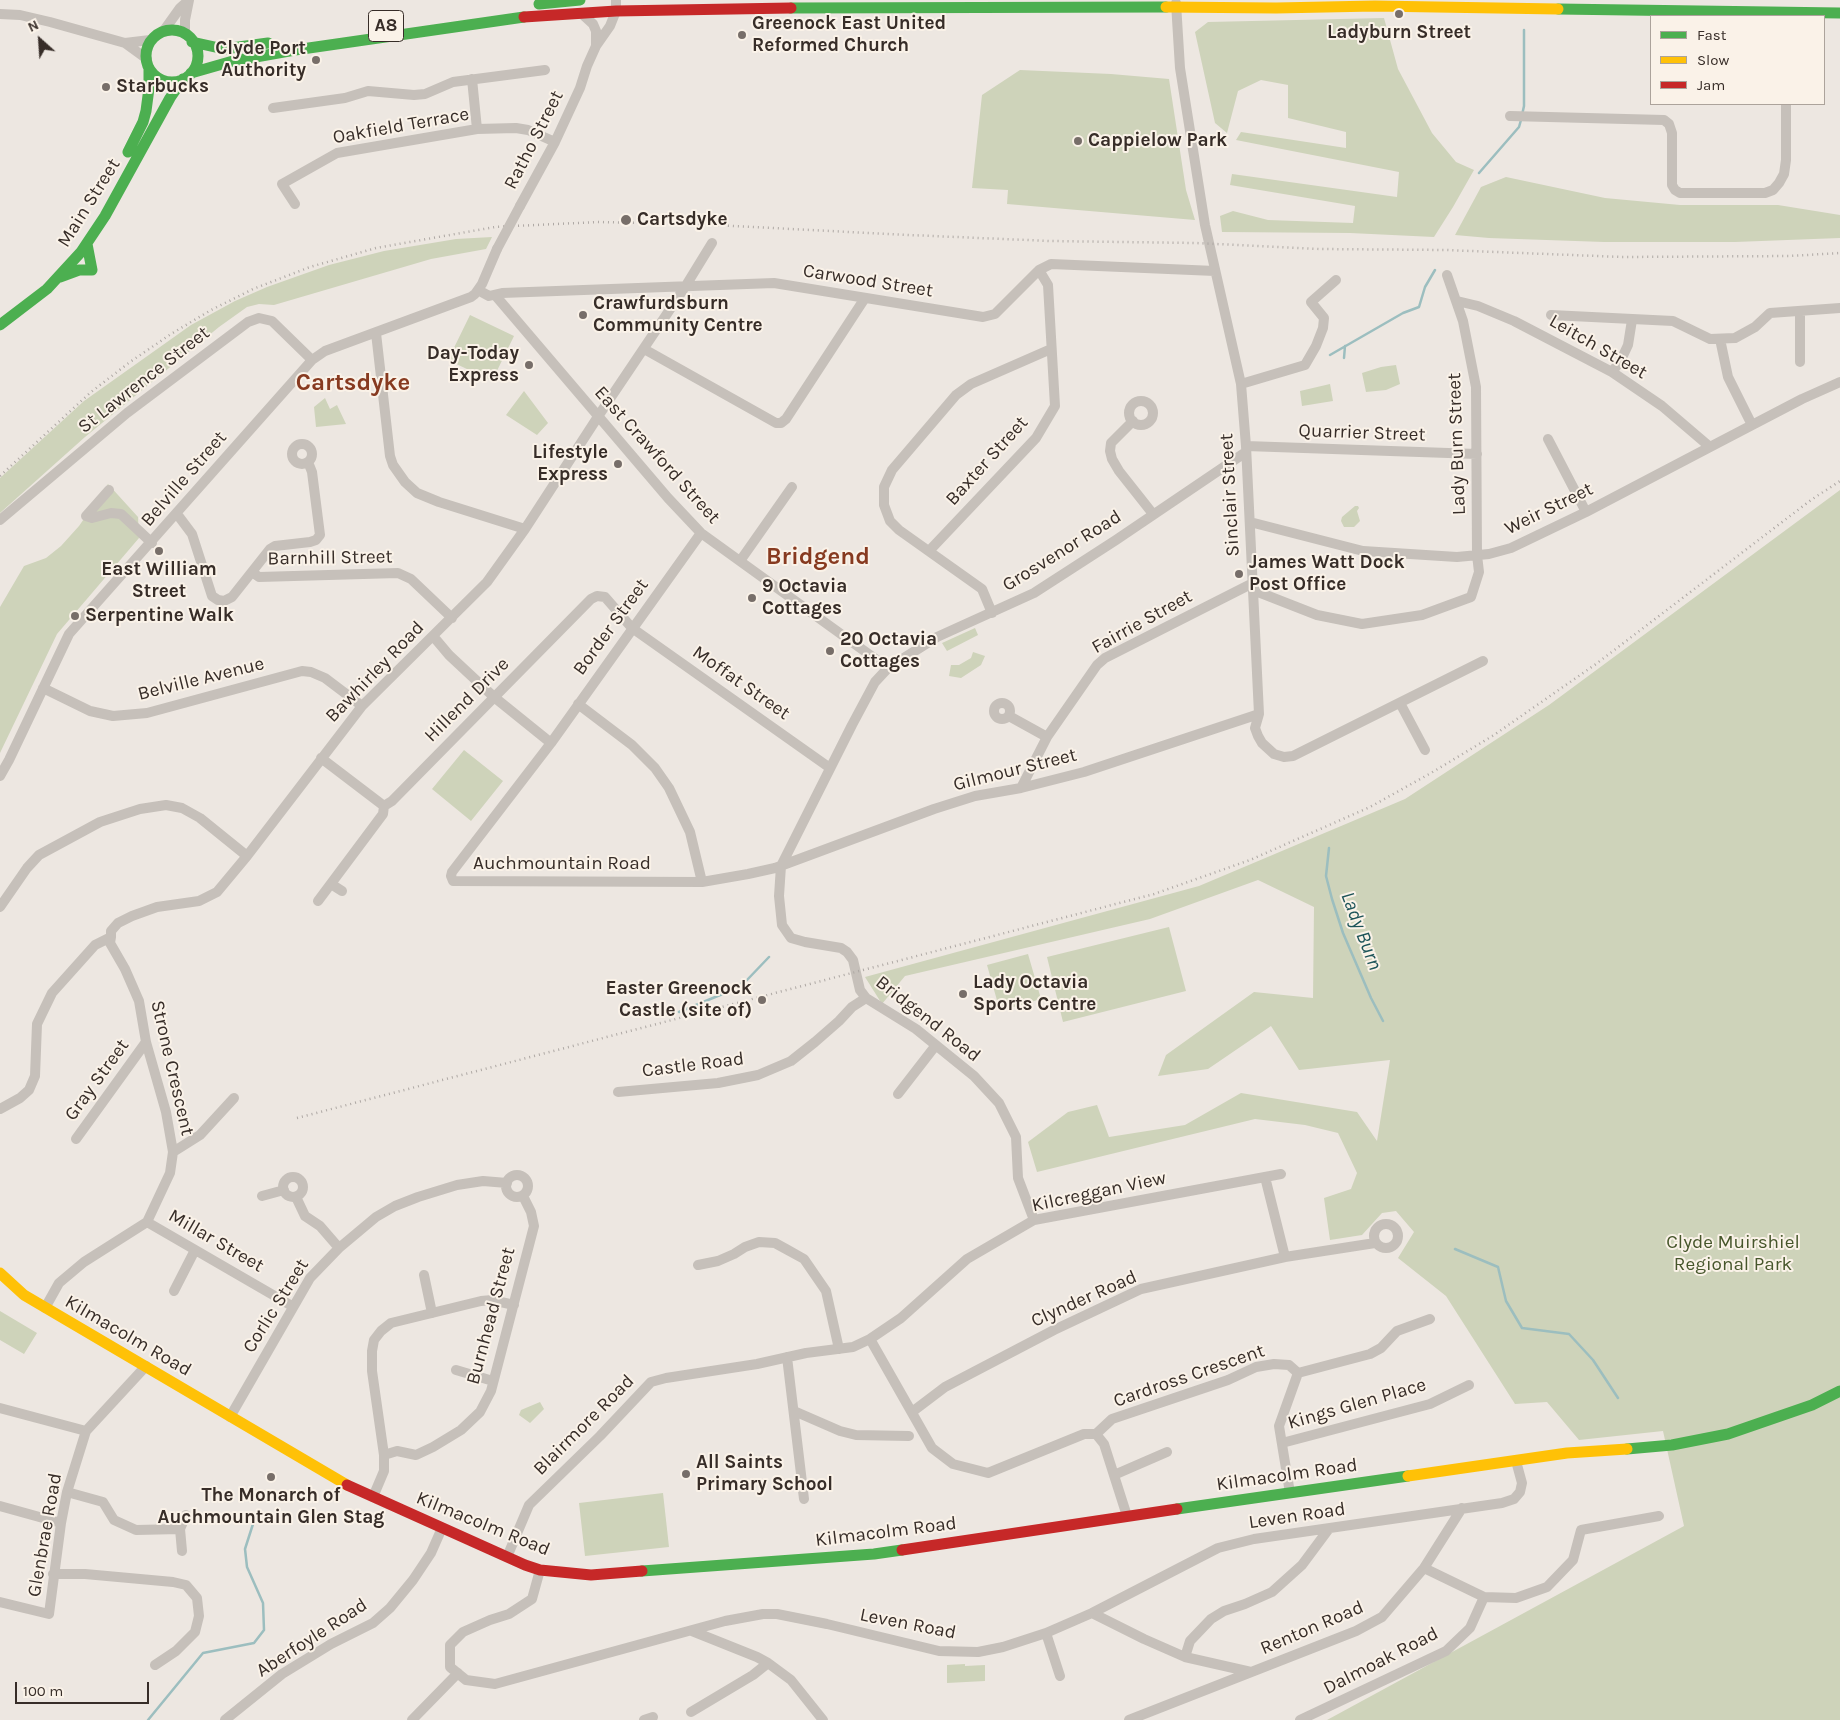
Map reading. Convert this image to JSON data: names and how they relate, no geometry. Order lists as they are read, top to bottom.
{
  "streets": {
    "main road": ["A8", "Main Street", "Kilmacolm Road"],
    "street": [
      "Oakfield Terrace",
      "Ratho Street",
      "Carwood Street",
      "Leitch Street",
      "St Lawrence Street",
      "Quarrier Street",
      "Lady Burn Street",
      "East Crawford Street",
      "Baxter Street",
      "Belville Street",
      "Sinclair Street",
      "Weir Street",
      "Grosvenor Road",
      "Barnhill Street",
      "Fairrie Street",
      "Border Street",
      "Bawhirley Road",
      "Belville Avenue",
      "Moffat Street",
      "Hillend Drive",
      "Gilmour Street",
      "Auchmountain Road",
      "Bridgend Road",
      "Castle Road",
      "Strone Crescent",
      "Gray Street",
      "Kilcreggan View",
      "Millar Street",
      "Clynder Road",
      "Corlic Street",
      "Burnhead Street",
      "Cardross Crescent",
      "Kings Glen Place",
      "Blairmore Road",
      "Leven Road",
      "Glenbrae Road",
      "Renton Road",
      "Aberfoyle Road",
      "Dalmoak Road"
    ]
  },
  "crossings": [
    ["A8", "Ratho Street"],
    ["A8", "Main Street"],
    ["A8", "Sinclair Street"],
    ["Oakfield Terrace", "Ratho Street"],
    ["Ratho Street", "Belville Street"],
    ["Carwood Street", "East Crawford Street"],
    ["Carwood Street", "Baxter Street"],
    ["Carwood Street", "Bawhirley Road"],
    ["Leitch Street", "Lady Burn Street"],
    ["Leitch Street", "Weir Street"],
    ["St Lawrence Street", "Belville Street"],
    ["Quarrier Street", "Lady Burn Street"],
    ["Quarrier Street", "Sinclair Street"],
    ["Quarrier Street", "Grosvenor Road"],
    ["Lady Burn Street", "Sinclair Street"],
    ["Lady Burn Street", "Weir Street"],
    ["Lady Burn Street", "Fairrie Street"],
    ["East Crawford Street", "Grosvenor Road"],
    ["East Crawford Street", "Border Street"],
    ["East Crawford Street", "Bawhirley Road"],
    ["East Crawford Street", "Bridgend Road"],
    ["Belville Street", "Belville Avenue"],
    ["Sinclair Street", "Weir Street"],
    ["Sinclair Street", "Grosvenor Road"],
    ["Sinclair Street", "Fairrie Street"],
    ["Sinclair Street", "Gilmour Street"],
    ["Grosvenor Road", "Bridgend Road"],
    ["Barnhill Street", "Bawhirley Road"],
    ["Fairrie Street", "Gilmour Street"],
    ["Border Street", "Moffat Street"],
    ["Border Street", "Hillend Drive"],
    ["Border Street", "Auchmountain Road"],
    ["Bawhirley Road", "Belville Avenue"],
    ["Bawhirley Road", "Strone Crescent"],
    ["Moffat Street", "Hillend Drive"],
    ["Moffat Street", "Bridgend Road"],
    ["Gilmour Street", "Auchmountain Road"],
    ["Gilmour Street", "Bridgend Road"],
    ["Auchmountain Road", "Bridgend Road"],
    ["Bridgend Road", "Castle Road"],
    ["Bridgend Road", "Kilcreggan View"],
    ["Strone Crescent", "Gray Street"],
    ["Strone Crescent", "Millar Street"],
    ["Kilcreggan View", "Cardross Crescent"],
    ["Kilcreggan View", "Blairmore Road"],
    ["Millar Street", "Corlic Street"],
    ["Clynder Road", "Cardross Crescent"],
    ["Corlic Street", "Burnhead Street"],
    ["Corlic Street", "Kilmacolm Road"],
    ["Kilmacolm Road", "Blairmore Road"],
    ["Kilmacolm Road", "Leven Road"],
    ["Kilmacolm Road", "Glenbrae Road"],
    ["Kilmacolm Road", "Aberfoyle Road"],
    ["Cardross Crescent", "Blairmore Road"],
    ["Leven Road", "Renton Road"]
  ],
  "districts": ["Cartsdyke", "Bridgend"],
  "water": ["Lady Burn"],
  "parks": ["Clyde Muirshiel Regional Park"],
  "places": [
    "Ladyburn Street",
    "Greenock East United Reformed Church",
    "Clyde Port Authority",
    "Starbucks",
    "Cappielow Park",
    "Cartsdyke",
    "Crawfurdsburn Community Centre",
    "Day-Today Express",
    "Lifestyle Express",
    "East William Street",
    "James Watt Dock Post Office",
    "9 Octavia Cottages",
    "Serpentine Walk",
    "20 Octavia Cottages",
    "Lady Octavia Sports Centre",
    "Easter Greenock Castle (site of)",
    "All Saints Primary School",
    "The Monarch of Auchmountain Glen Stag"
  ],
  "legend": ["Fast", "Slow", "Jam"],
  "scale_bar": "100 m",
  "north": "top left"
}
